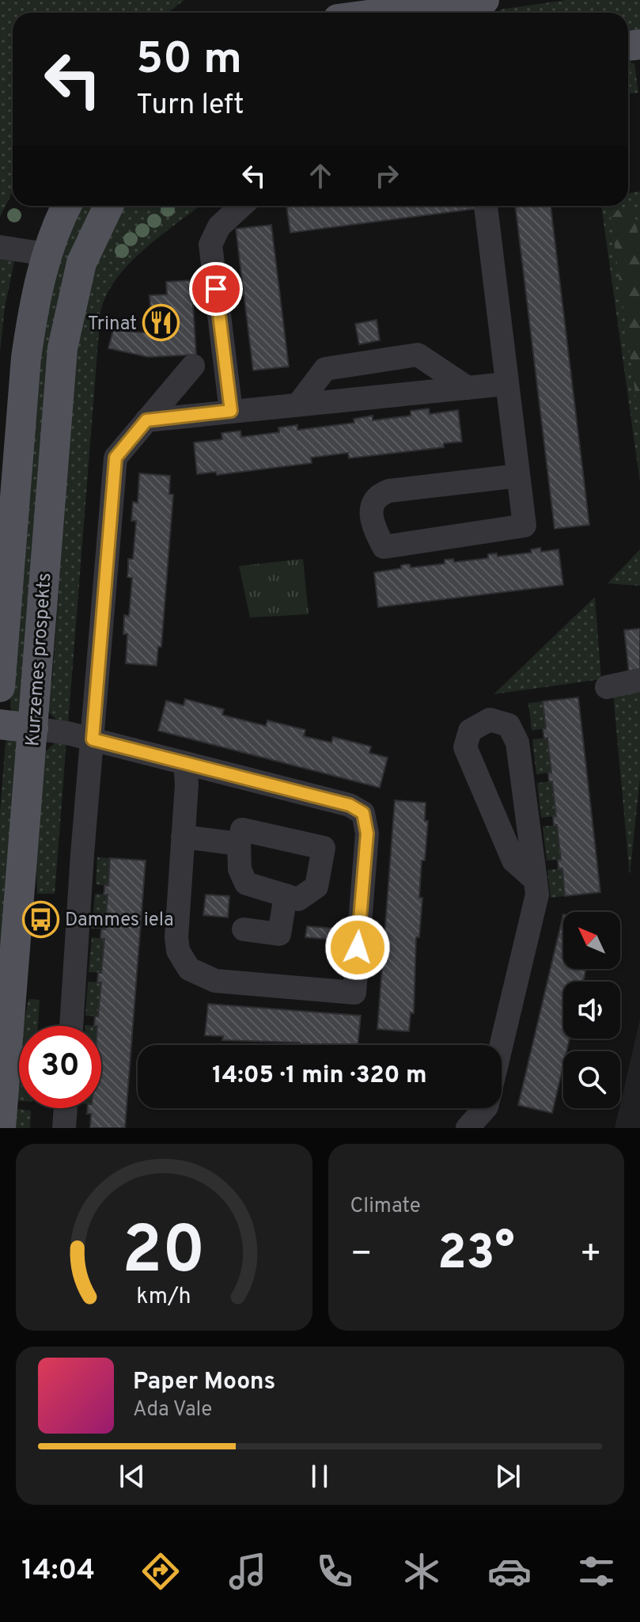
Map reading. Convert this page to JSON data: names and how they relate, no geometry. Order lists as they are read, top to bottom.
{
  "streets": {
    "main road": ["Kurzemes prospekts"]
  },
  "places": {
    "restaurant": ["Trinat"],
    "bus stop": ["Dammes iela"]
  },
  "north": "top left",
  "page": {
    "turn": ["50 m", "Turn left"],
    "limit": "30",
    "trip": "14:05 · 1 min · 320 m",
    "tile": "Climate",
    "heat": ["−", "23°", "+"],
    "song": ["Paper Moons", "Ada Vale"],
    "tabs": "14:04",
    "gauge": ["20", "km/h"]
  }
}
